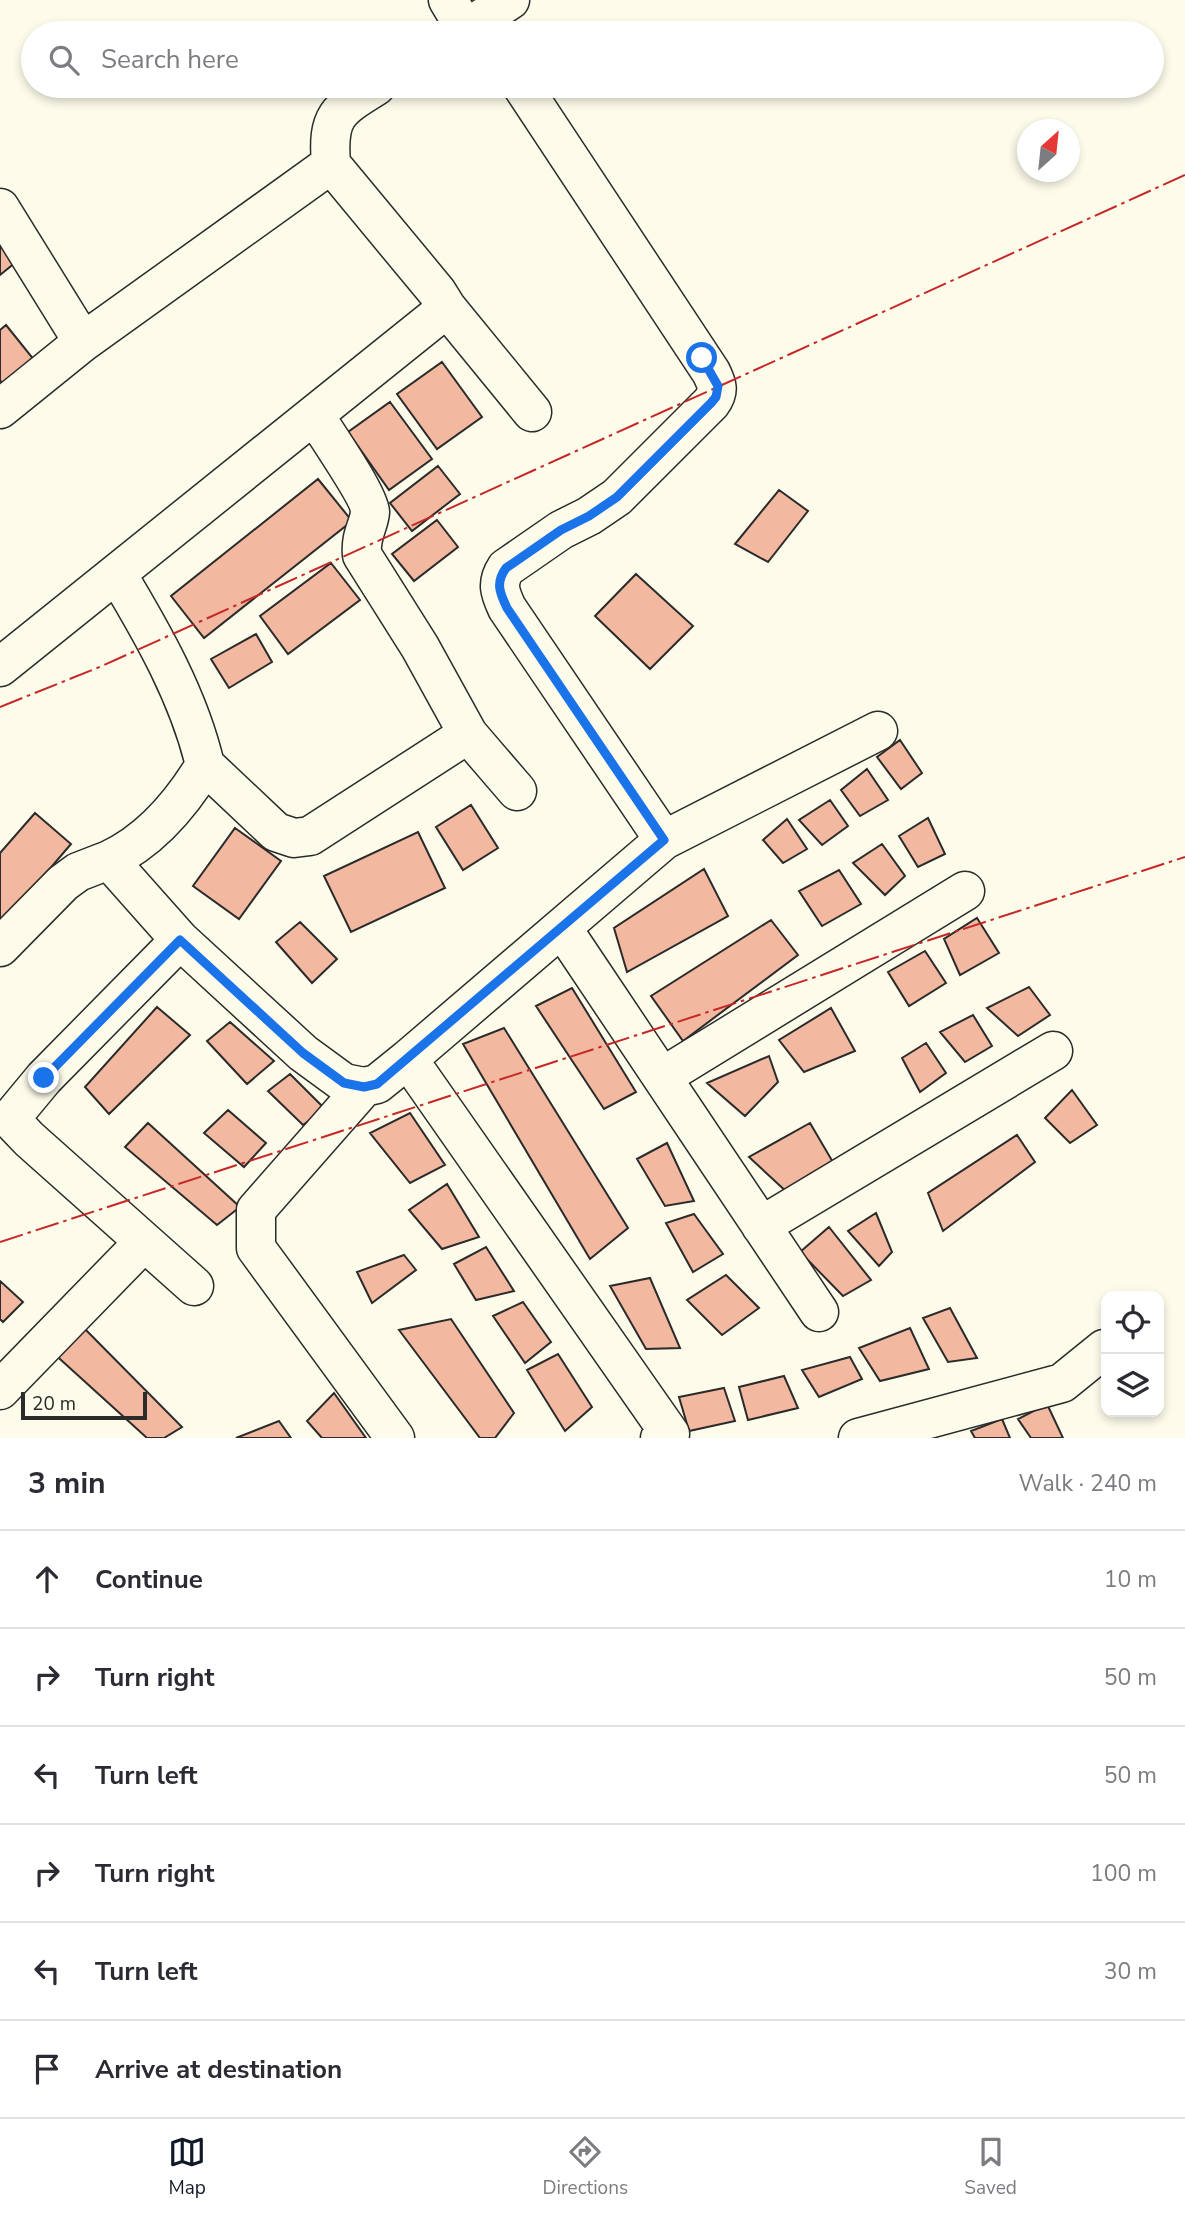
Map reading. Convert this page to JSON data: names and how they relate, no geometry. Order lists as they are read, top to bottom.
{
  "scale_bar": "20 m",
  "north": "top right",
  "page": {
    "search": "Search here",
    "scale": "20 m",
    "heading": ["3 min", "Walk · 240 m"],
    "list": [
      ["Continue", "10 m"],
      ["Turn right", "50 m"],
      ["Turn left", "50 m"],
      ["Turn right", "100 m"],
      ["Turn left", "30 m"],
      "Arrive at destination"
    ],
    "nav": ["Map", "Directions", "Saved"]
  }
}
